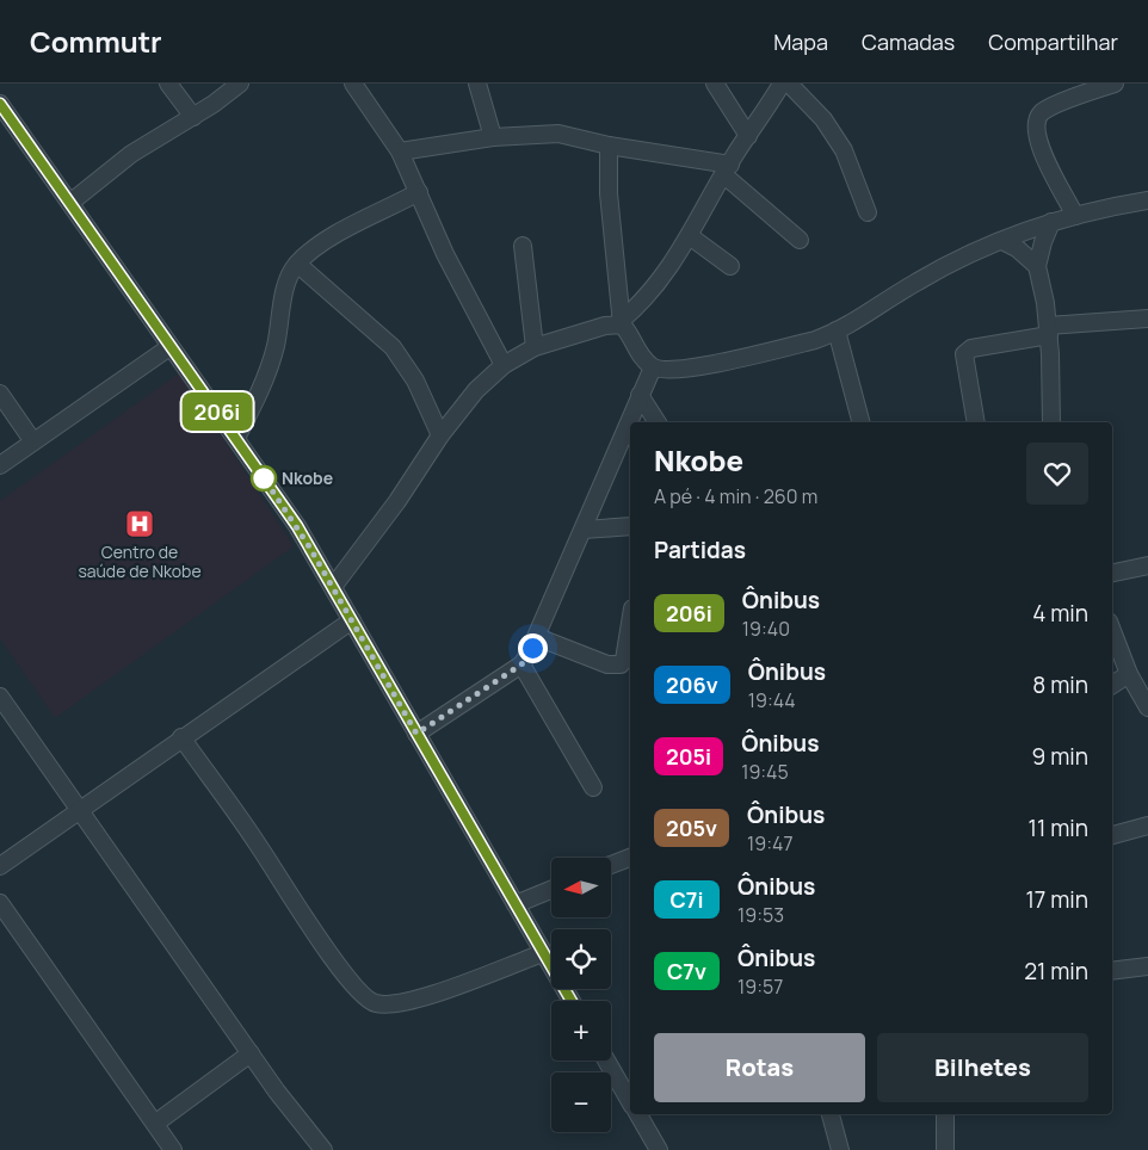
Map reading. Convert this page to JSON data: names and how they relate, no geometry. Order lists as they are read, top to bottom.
{
  "places": {
    "other": ["Nkobe"],
    "hospital": ["Centro de saúde de Nkobe"]
  },
  "lines": ["bus line 206i"],
  "north": "left",
  "page": {
    "header": "Commutr",
    "nav": ["Mapa", "Camadas", "Compartilhar"],
    "on_map": "206i",
    "heading": [
      ["Nkobe", "A pé · 4 min · 260 m"],
      "Partidas"
    ],
    "list": [
      {
        "mark": "206i",
        "name": "Ônibus",
        "note": "19:40",
        "value": "4 min"
      },
      {
        "mark": "206v",
        "name": "Ônibus",
        "note": "19:44",
        "value": "8 min"
      },
      {
        "mark": "205i",
        "name": "Ônibus",
        "note": "19:45",
        "value": "9 min"
      },
      {
        "mark": "205v",
        "name": "Ônibus",
        "note": "19:47",
        "value": "11 min"
      },
      {
        "mark": "C7i",
        "name": "Ônibus",
        "note": "19:53",
        "value": "17 min"
      },
      {
        "mark": "C7v",
        "name": "Ônibus",
        "note": "19:57",
        "value": "21 min"
      }
    ],
    "map_buttons": ["+", "−"],
    "buttons": ["Rotas", "Bilhetes"]
  }
}
